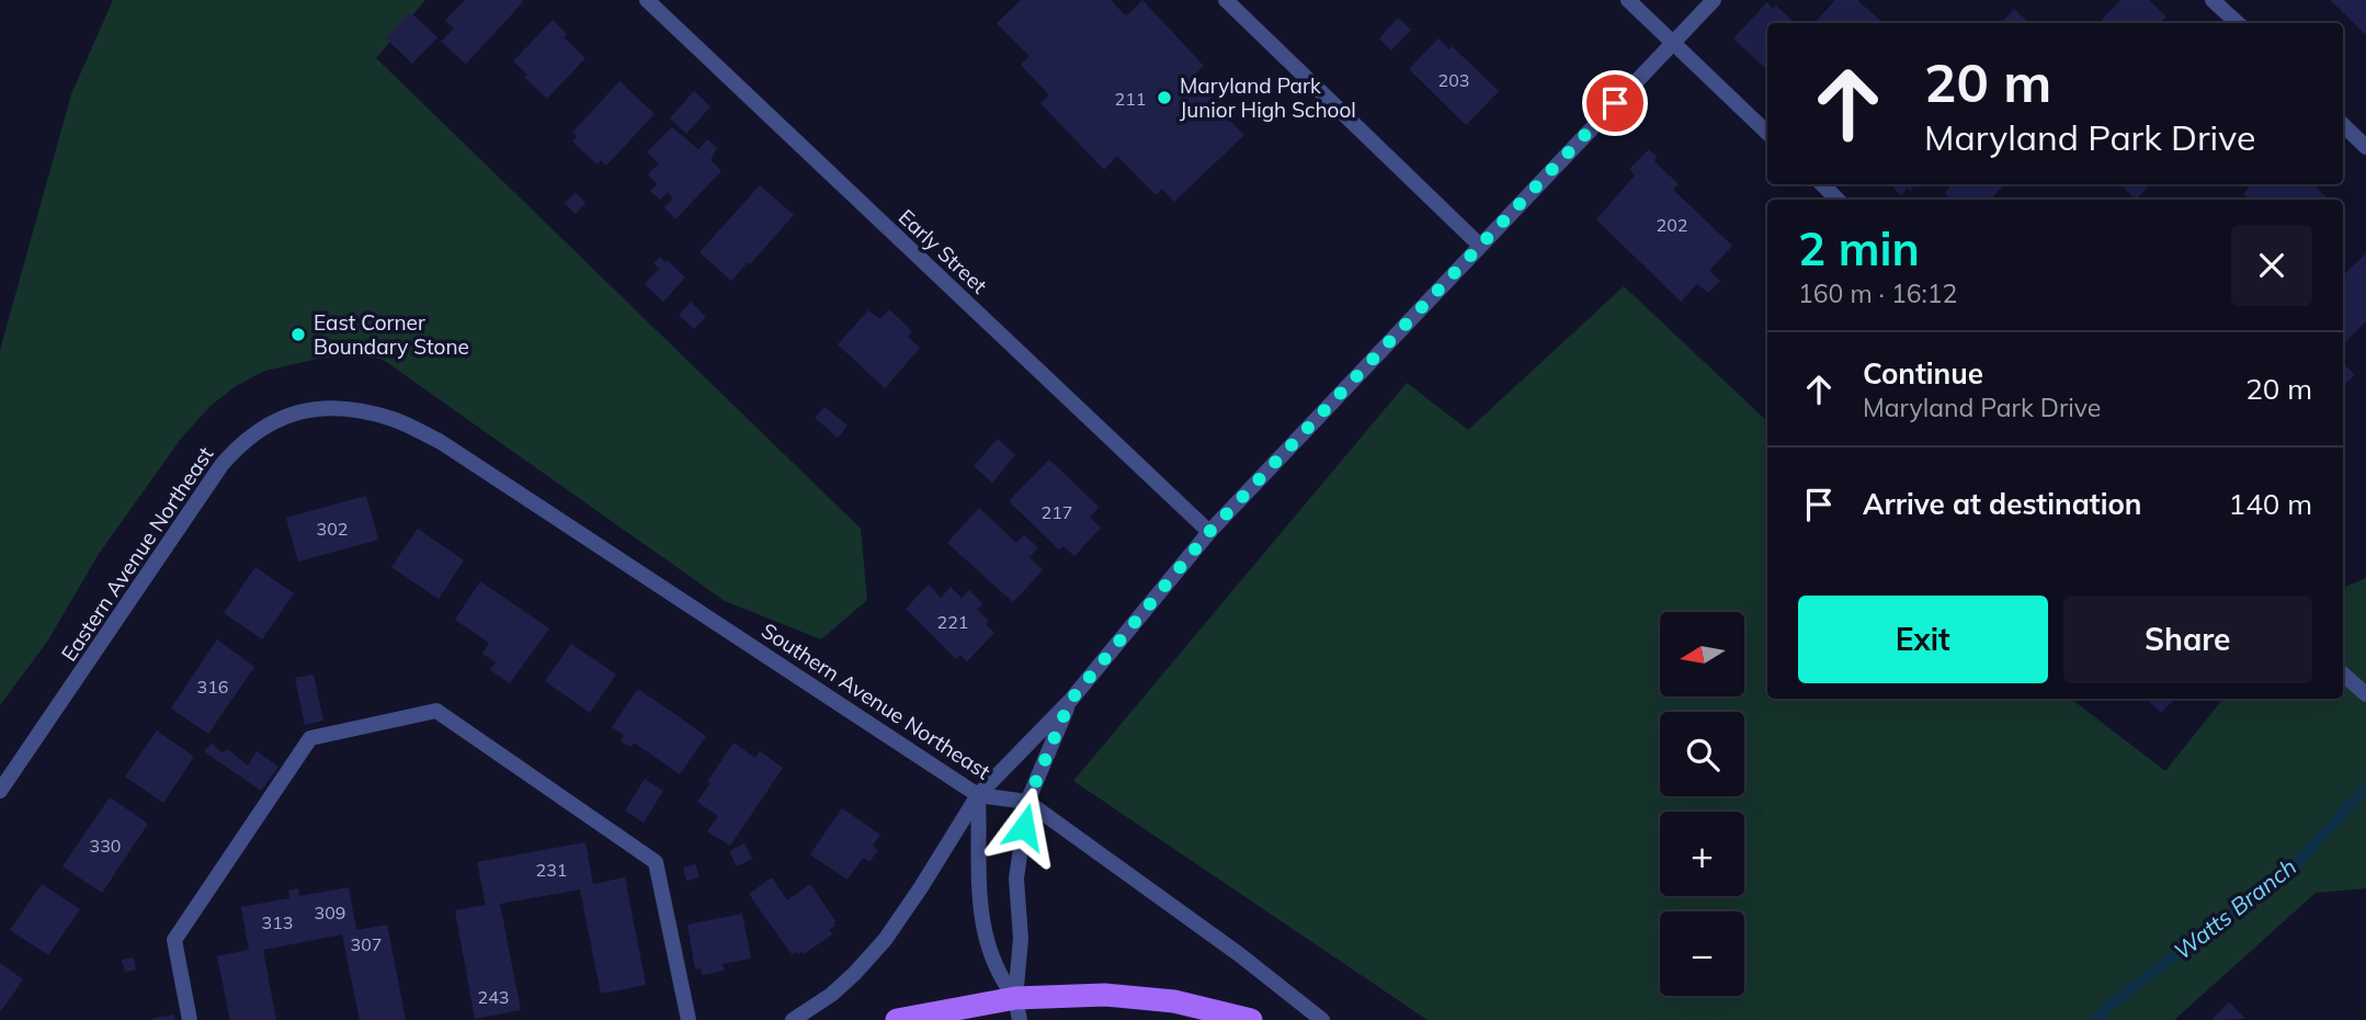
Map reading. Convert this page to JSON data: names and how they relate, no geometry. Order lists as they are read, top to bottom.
{
  "streets": {
    "street": ["Early Street", "Eastern Avenue Northeast", "Southern Avenue Northeast"]
  },
  "crossings": [
    ["Eastern Avenue Northeast", "Southern Avenue Northeast"]
  ],
  "water": ["Watts Branch"],
  "places": ["Maryland Park Junior High School", "East Corner Boundary Stone"],
  "house_numbers": [
    "203",
    "211",
    "202",
    "217",
    "302",
    "221",
    "316",
    "330",
    "231",
    "309",
    "313",
    "307",
    "243"
  ],
  "north": "left",
  "page": {
    "turn": ["20 m", "Maryland Park Drive"],
    "heading": ["2 min", "160 m · 16:12"],
    "list": [
      {
        "name": "Continue",
        "note": "Maryland Park Drive",
        "value": "20 m"
      },
      {
        "name": "Arrive at destination",
        "value": "140 m"
      }
    ],
    "buttons": ["Exit", "Share"],
    "map_buttons": ["+", "−"]
  }
}
